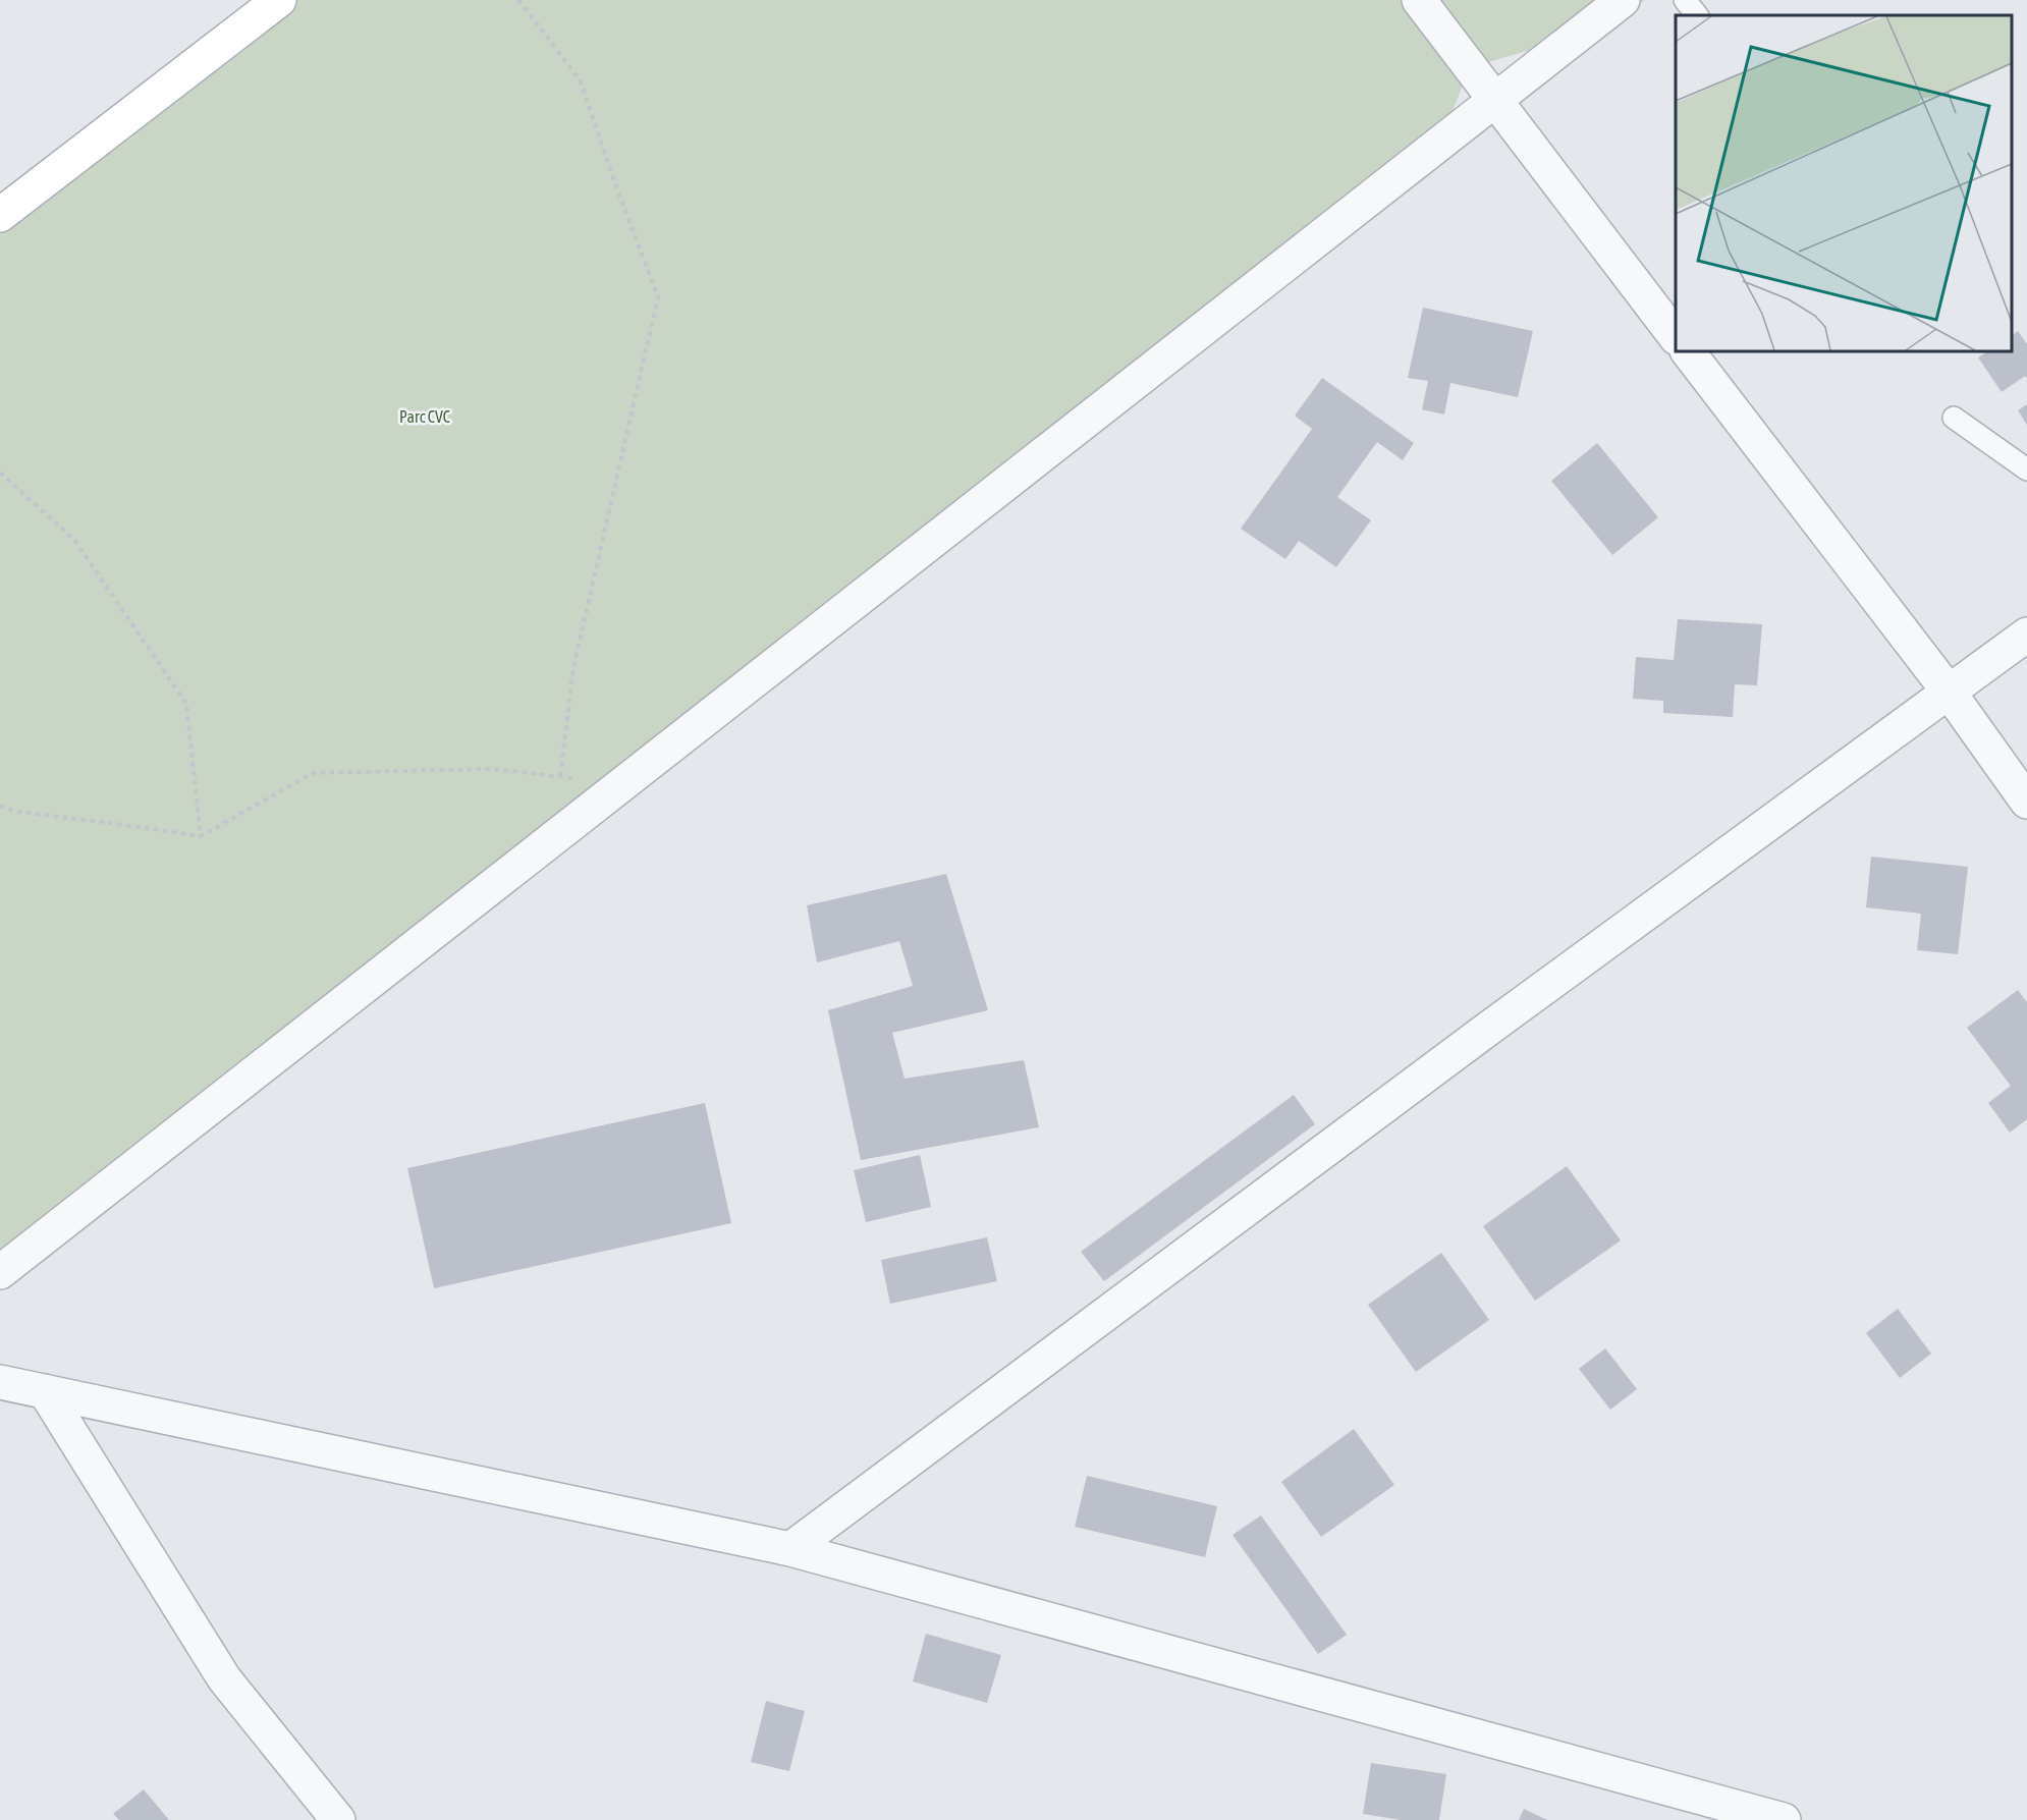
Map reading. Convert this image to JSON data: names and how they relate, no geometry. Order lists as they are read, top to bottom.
{
  "parks": ["Parc CVC"]
}
